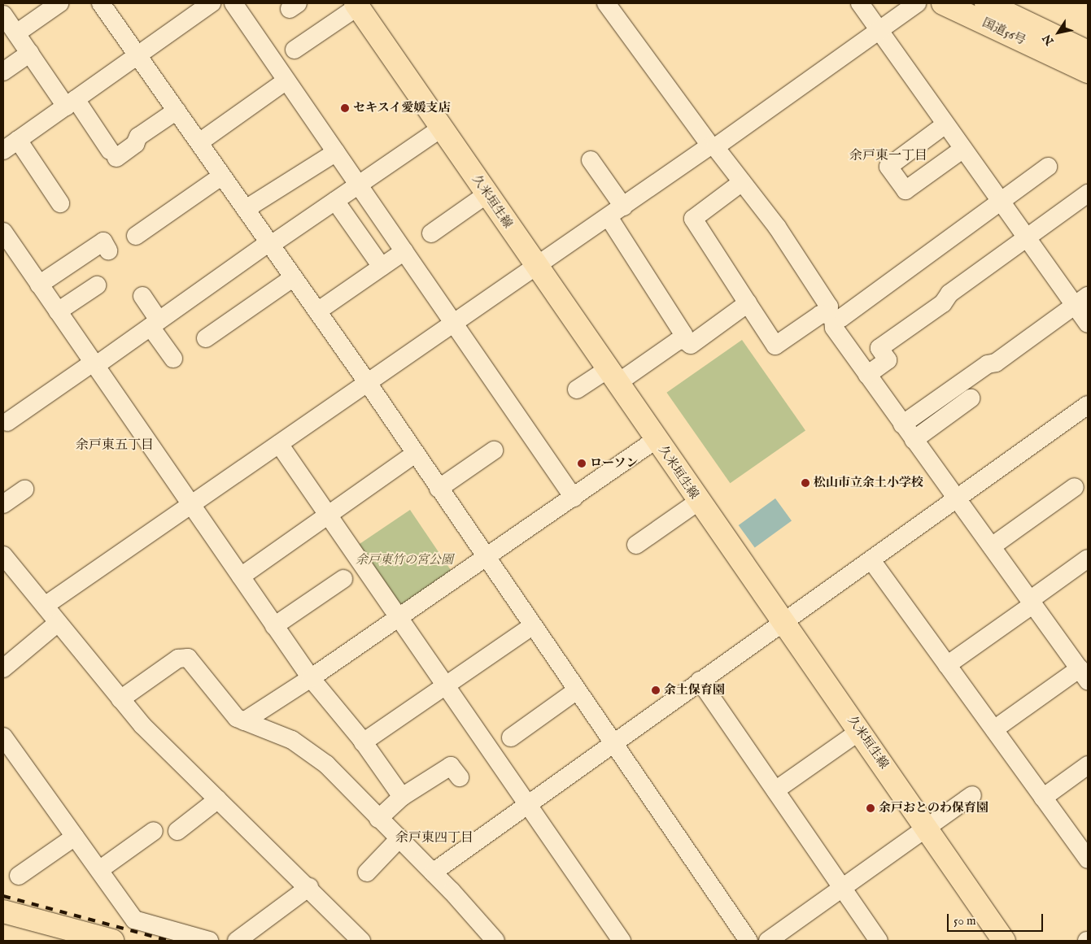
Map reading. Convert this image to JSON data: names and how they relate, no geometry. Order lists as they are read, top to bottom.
{
  "streets": {
    "main road": ["国道56号", "久米垣生線"]
  },
  "districts": ["余戸東一丁目", "余戸東五丁目", "余戸東四丁目"],
  "parks": ["余戸東竹の宮公園"],
  "places": [
    "セキスイ愛媛支店",
    "ローソン",
    "松山市立余土小学校",
    "余土保育園",
    "余戸おとのわ保育園"
  ],
  "scale_bar": "50 m",
  "north": "bottom left"
}
